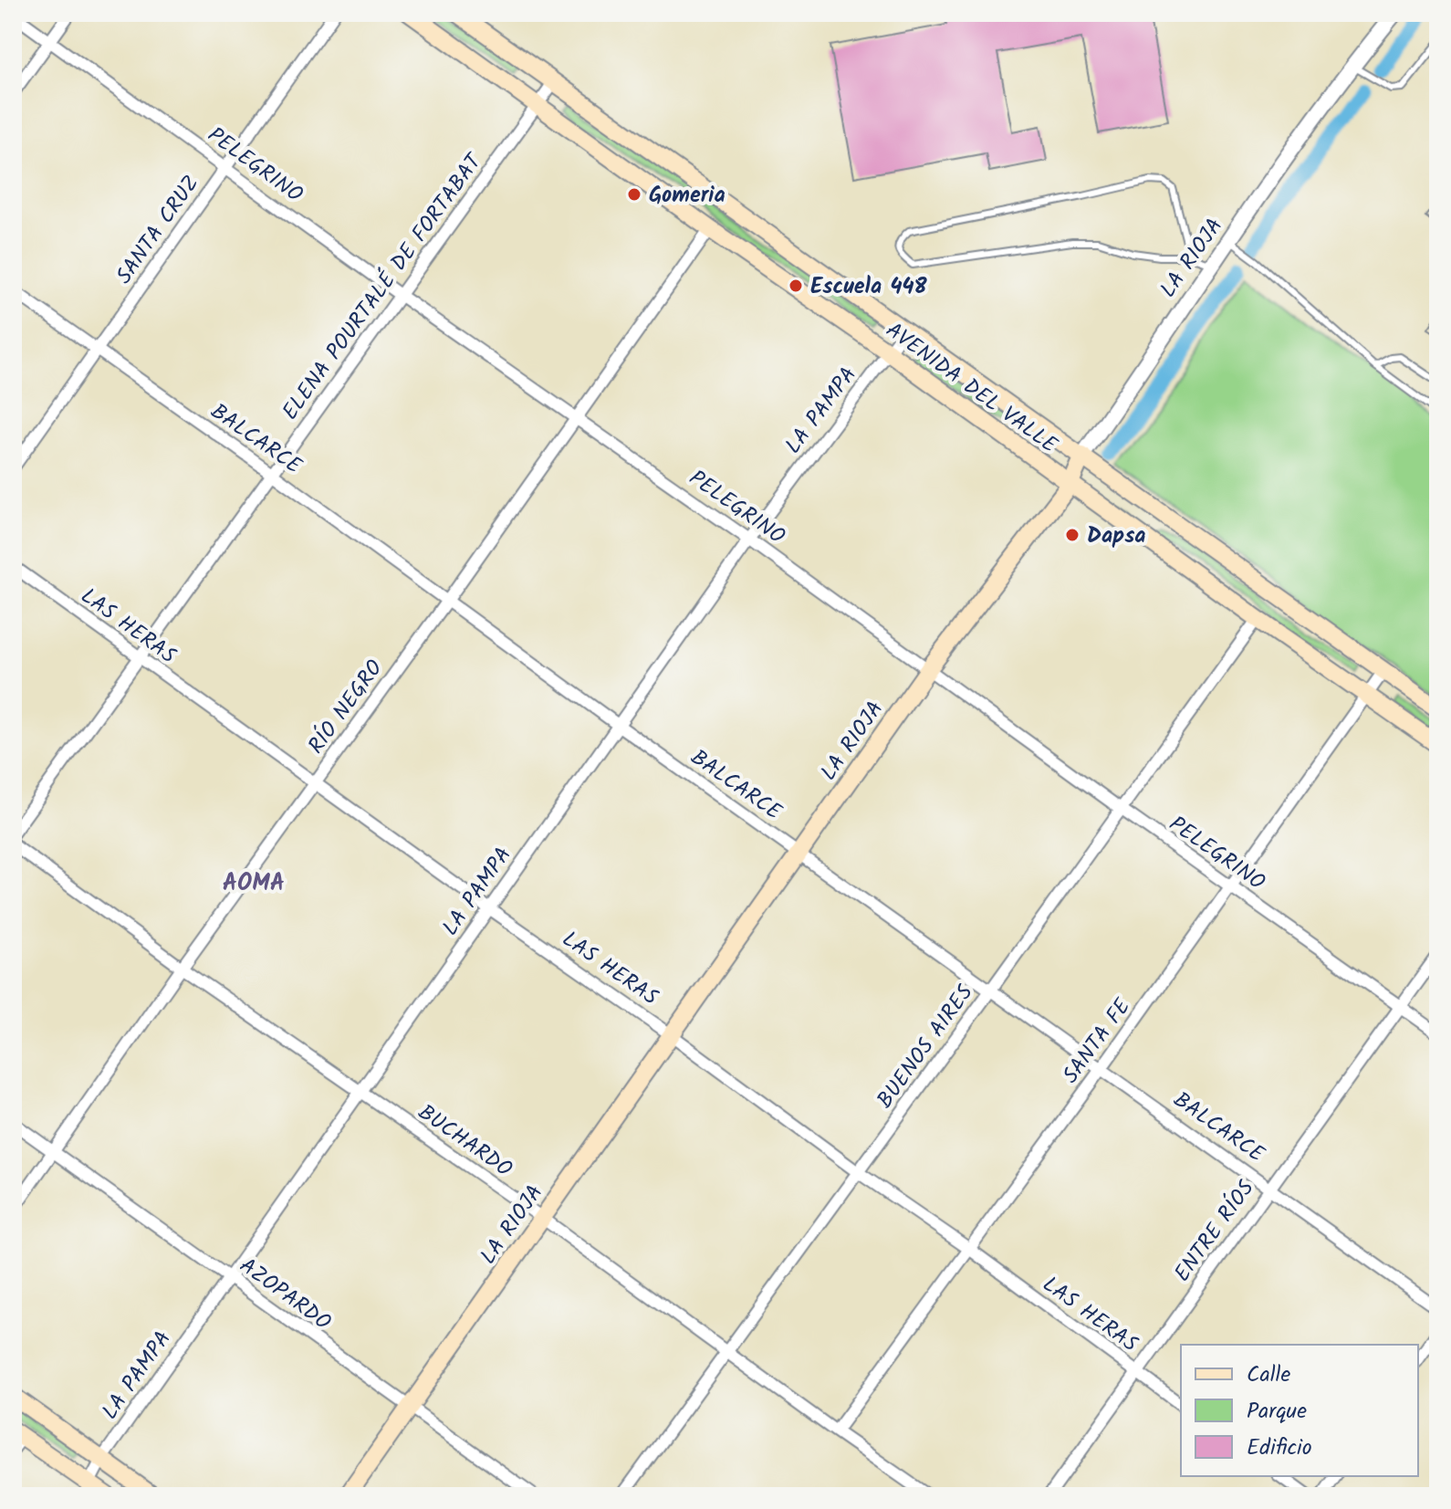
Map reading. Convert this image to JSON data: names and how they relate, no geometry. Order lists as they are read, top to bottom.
{
  "streets": {
    "main road": ["LA RIOJA", "AVENIDA DEL VALLE"],
    "street": [
      "PELEGRINO",
      "SANTA CRUZ",
      "ELENA POURTALÉ DE FORTABAT",
      "LA PAMPA",
      "BALCARCE",
      "LAS HERAS",
      "RÍO NEGRO",
      "SANTA FE",
      "BUENOS AIRES",
      "BUCHARDO",
      "ENTRE RÍOS",
      "AZOPARDO"
    ]
  },
  "crossings": [
    ["PELEGRINO", "SANTA CRUZ"],
    ["PELEGRINO", "LA RIOJA"],
    ["PELEGRINO", "ELENA POURTALÉ DE FORTABAT"],
    ["PELEGRINO", "LA PAMPA"],
    ["PELEGRINO", "RÍO NEGRO"],
    ["PELEGRINO", "SANTA FE"],
    ["PELEGRINO", "BUENOS AIRES"],
    ["PELEGRINO", "ENTRE RÍOS"],
    ["SANTA CRUZ", "BALCARCE"],
    ["LA RIOJA", "AVENIDA DEL VALLE"],
    ["LA RIOJA", "BALCARCE"],
    ["LA RIOJA", "LAS HERAS"],
    ["LA RIOJA", "BUCHARDO"],
    ["LA RIOJA", "AZOPARDO"],
    ["ELENA POURTALÉ DE FORTABAT", "AVENIDA DEL VALLE"],
    ["ELENA POURTALÉ DE FORTABAT", "BALCARCE"],
    ["ELENA POURTALÉ DE FORTABAT", "LAS HERAS"],
    ["AVENIDA DEL VALLE", "LA PAMPA"],
    ["AVENIDA DEL VALLE", "RÍO NEGRO"],
    ["AVENIDA DEL VALLE", "SANTA FE"],
    ["AVENIDA DEL VALLE", "BUENOS AIRES"],
    ["LA PAMPA", "BALCARCE"],
    ["LA PAMPA", "LAS HERAS"],
    ["LA PAMPA", "BUCHARDO"],
    ["LA PAMPA", "AZOPARDO"],
    ["BALCARCE", "RÍO NEGRO"],
    ["BALCARCE", "SANTA FE"],
    ["BALCARCE", "BUENOS AIRES"],
    ["BALCARCE", "ENTRE RÍOS"],
    ["LAS HERAS", "RÍO NEGRO"],
    ["LAS HERAS", "SANTA FE"],
    ["LAS HERAS", "BUENOS AIRES"],
    ["LAS HERAS", "ENTRE RÍOS"],
    ["RÍO NEGRO", "BUCHARDO"],
    ["RÍO NEGRO", "AZOPARDO"],
    ["SANTA FE", "BUCHARDO"],
    ["BUENOS AIRES", "BUCHARDO"]
  ],
  "districts": ["AOMA"],
  "places": ["Gomeria", "Escuela 448", "Dapsa"],
  "legend": ["Calle", "Parque", "Edificio"]
}
